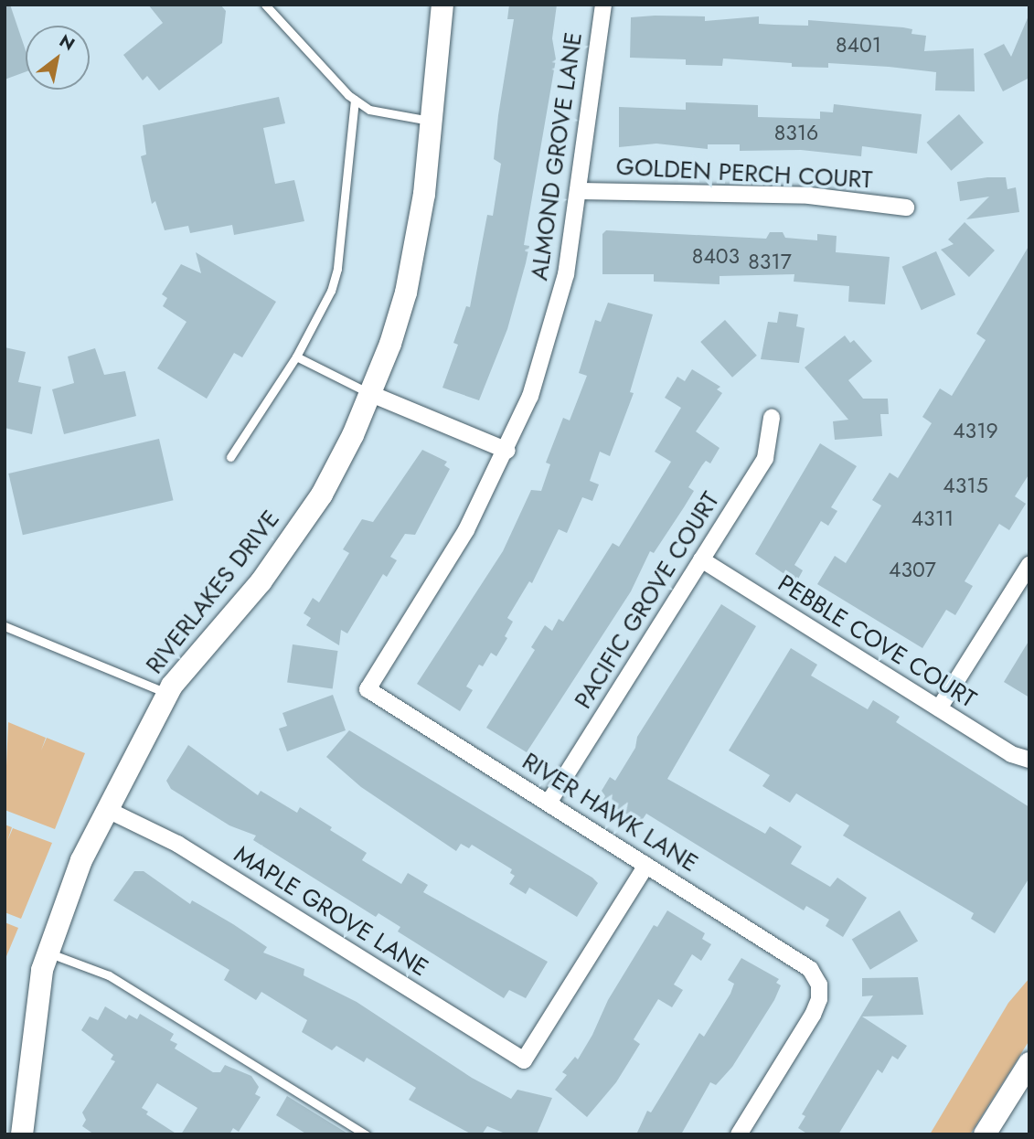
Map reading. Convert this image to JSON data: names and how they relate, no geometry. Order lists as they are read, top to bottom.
{
  "streets": {
    "main road": ["RIVERLAKES DRIVE"],
    "street": [
      "ALMOND GROVE LANE",
      "GOLDEN PERCH COURT",
      "PACIFIC GROVE COURT",
      "PEBBLE COVE COURT",
      "RIVER HAWK LANE",
      "MAPLE GROVE LANE"
    ]
  },
  "crossings": [
    ["ALMOND GROVE LANE", "GOLDEN PERCH COURT"],
    ["ALMOND GROVE LANE", "RIVER HAWK LANE"],
    ["RIVERLAKES DRIVE", "MAPLE GROVE LANE"],
    ["PACIFIC GROVE COURT", "PEBBLE COVE COURT"],
    ["PACIFIC GROVE COURT", "RIVER HAWK LANE"],
    ["RIVER HAWK LANE", "MAPLE GROVE LANE"]
  ],
  "house_numbers": [
    "8401",
    "8316",
    "8403",
    "8317",
    "4319",
    "4315",
    "4311",
    "4307"
  ],
  "north": "top right"
}
